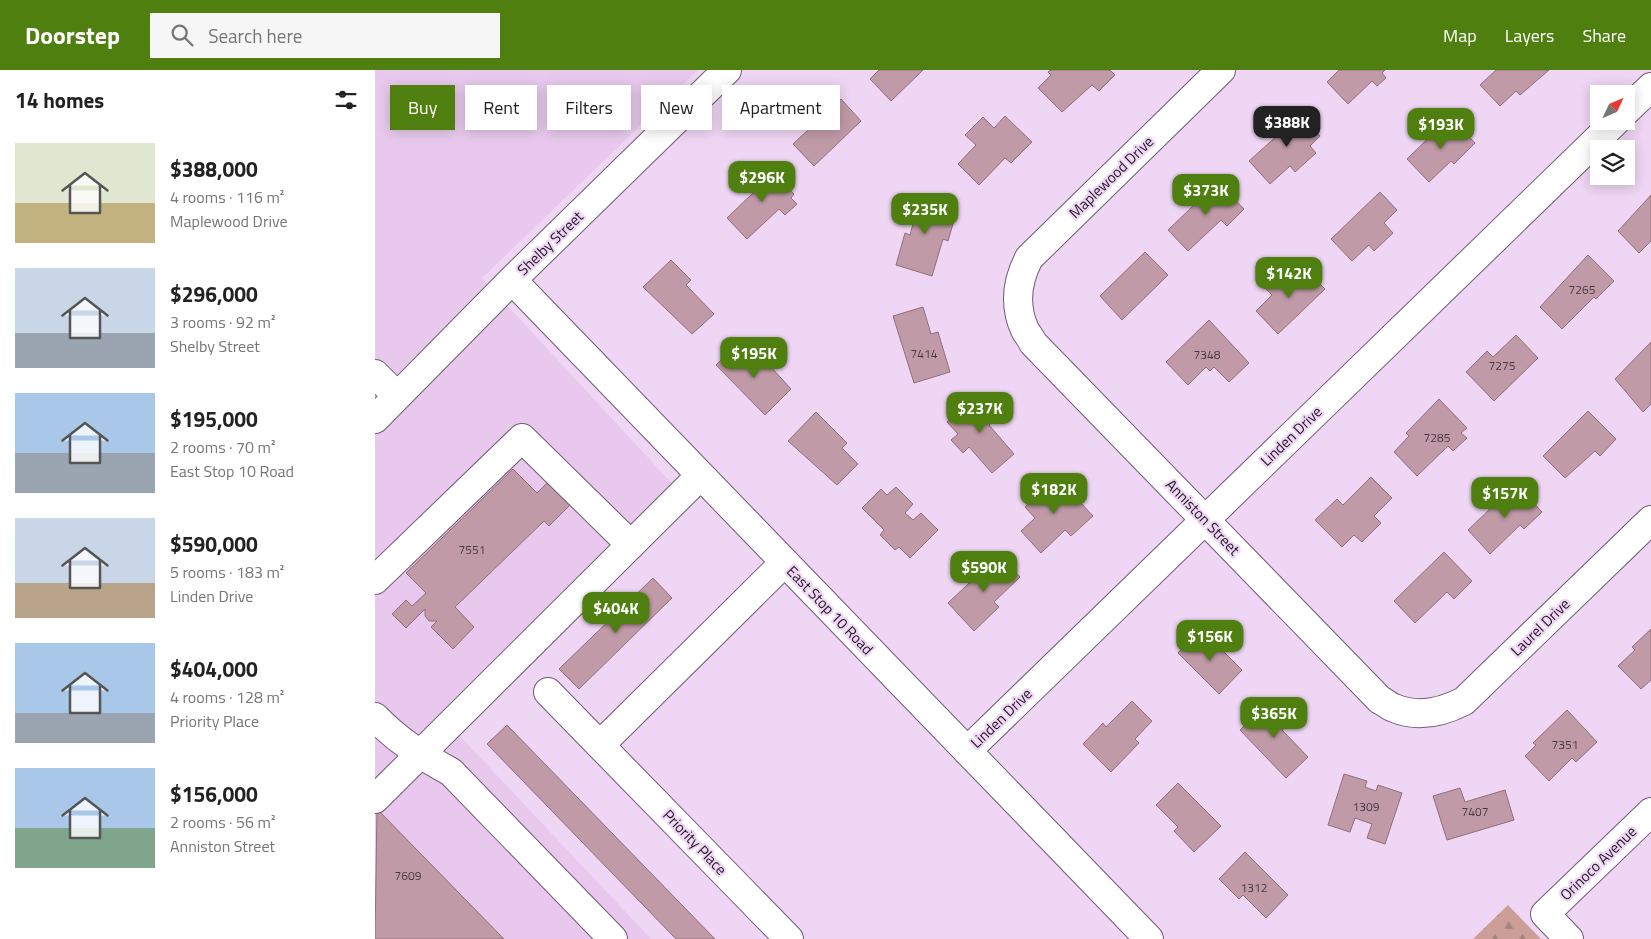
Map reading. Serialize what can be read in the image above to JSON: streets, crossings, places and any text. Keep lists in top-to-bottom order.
{
  "streets": {
    "street": [
      "Maplewood Drive",
      "Shelby Street",
      "Linden Drive",
      "Anniston Street",
      "East Stop 10 Road",
      "Laurel Drive",
      "Priority Place",
      "Orinoco Avenue"
    ]
  },
  "crossings": [
    ["Maplewood Drive", "Anniston Street"],
    ["Shelby Street", "East Stop 10 Road"],
    ["Linden Drive", "Anniston Street"],
    ["Linden Drive", "East Stop 10 Road"],
    ["Anniston Street", "Laurel Drive"]
  ],
  "house_numbers": [
    "7265",
    "7414",
    "7348",
    "7275",
    "7285",
    "7551",
    "7351",
    "1309",
    "7407",
    "7609",
    "1312"
  ],
  "north": "top right",
  "page": {
    "header": "Doorstep",
    "search": "Search here",
    "nav": ["Map", "Layers", "Share"],
    "heading": "14 homes",
    "chip": [
      "Buy",
      "Rent",
      "Filters",
      "New",
      "Apartment"
    ],
    "price": [
      "$388K",
      "$193K",
      "$296K",
      "$373K",
      "$235K",
      "$142K",
      "$195K",
      "$237K",
      "$182K",
      "$157K",
      "$590K",
      "$404K",
      "$156K",
      "$365K"
    ],
    "list": [
      {
        "name": "$388,000",
        "note": "4 rooms · 116 m² · Maplewood Drive"
      },
      {
        "name": "$296,000",
        "note": "3 rooms · 92 m² · Shelby Street"
      },
      {
        "name": "$195,000",
        "note": "2 rooms · 70 m² · East Stop 10 Road"
      },
      {
        "name": "$590,000",
        "note": "5 rooms · 183 m² · Linden Drive"
      },
      {
        "name": "$404,000",
        "note": "4 rooms · 128 m² · Priority Place"
      },
      {
        "name": "$156,000",
        "note": "2 rooms · 56 m² · Anniston Street"
      }
    ]
  }
}
